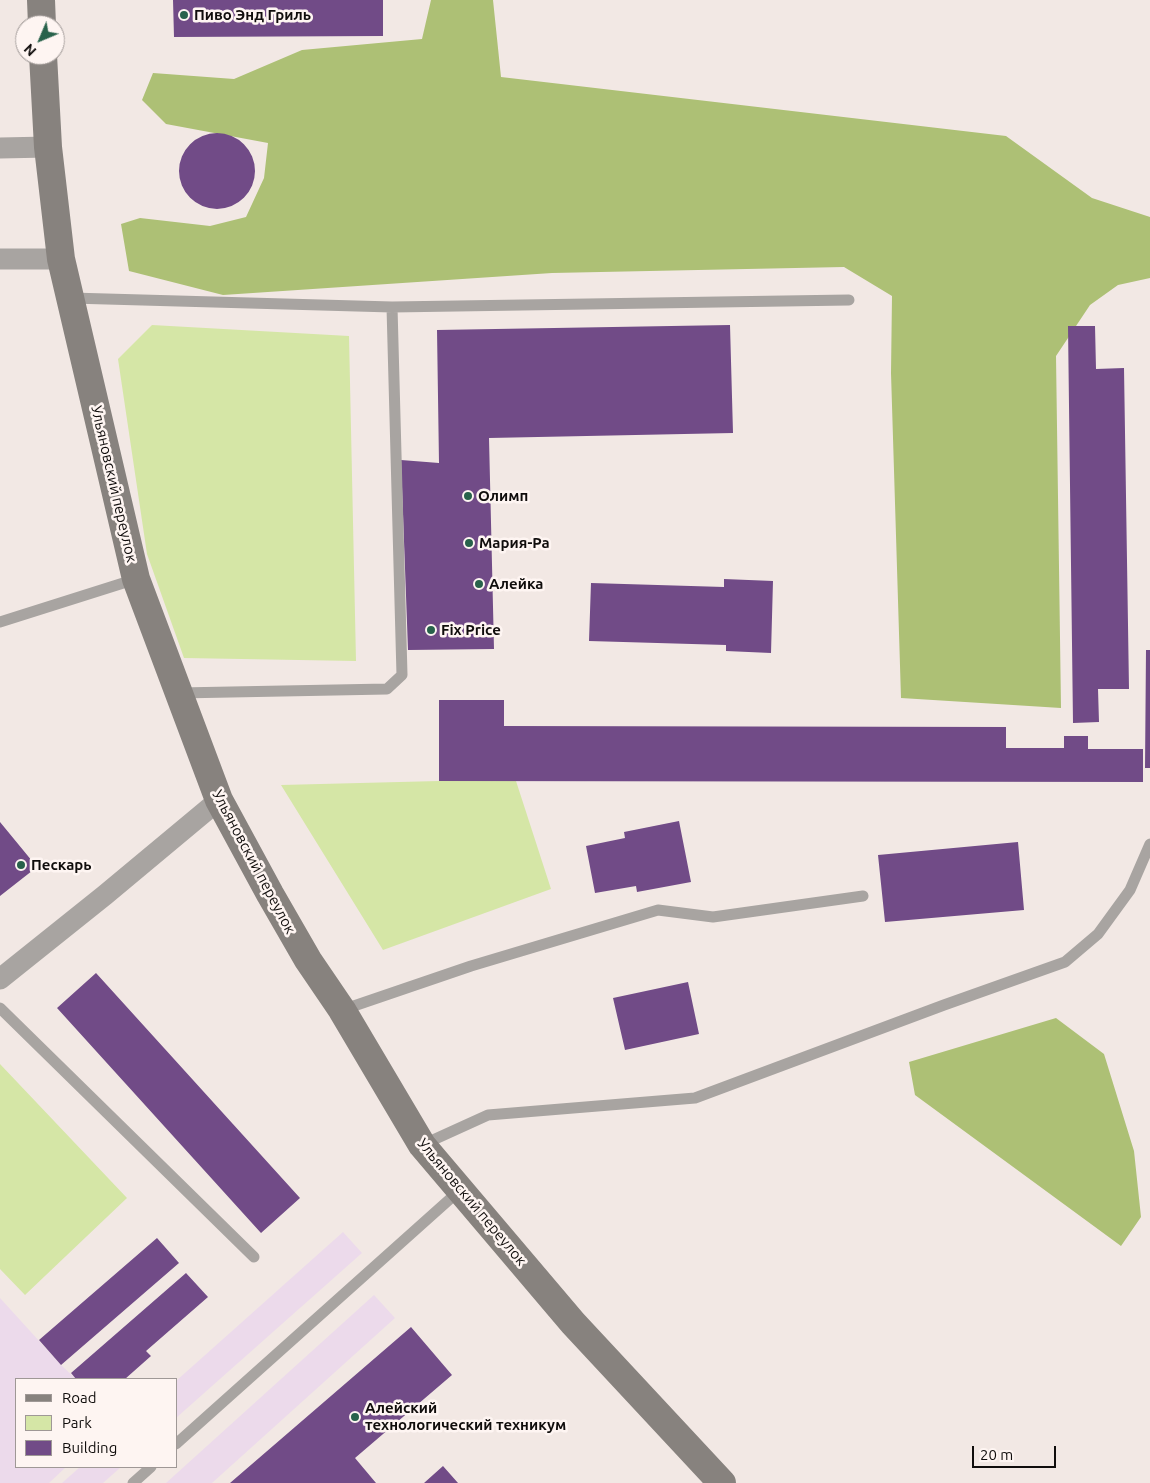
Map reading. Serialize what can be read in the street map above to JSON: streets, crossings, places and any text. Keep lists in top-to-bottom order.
{
  "streets": {
    "main road": ["Ульяновский переулок"]
  },
  "places": [
    "Пиво Энд Гриль",
    "Олимп",
    "Мария-Ра",
    "Алейка",
    "Fix Price",
    "Пескарь",
    "Алейский технологический техникум"
  ],
  "legend": ["Road", "Park", "Building"],
  "scale_bar": "20 m",
  "north": "bottom left"
}
